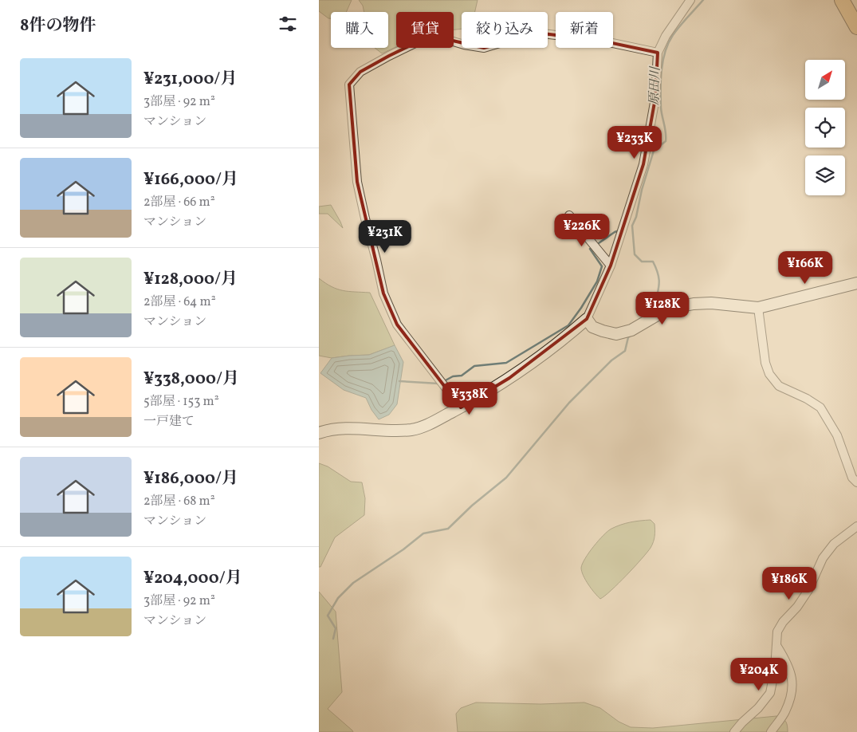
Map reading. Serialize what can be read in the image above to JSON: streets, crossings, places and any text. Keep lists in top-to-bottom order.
{
  "water": ["原田川"],
  "north": "top right",
  "page": {
    "heading": "8件の物件",
    "chip": [
      "購入",
      "賃貸",
      "絞り込み",
      "新着"
    ],
    "list": [
      {
        "name": "¥231,000/月",
        "note": "3部屋 · 92 m² · マンション"
      },
      {
        "name": "¥166,000/月",
        "note": "2部屋 · 66 m² · マンション"
      },
      {
        "name": "¥128,000/月",
        "note": "2部屋 · 64 m² · マンション"
      },
      {
        "name": "¥338,000/月",
        "note": "5部屋 · 153 m² · 一戸建て"
      },
      {
        "name": "¥186,000/月",
        "note": "2部屋 · 68 m² · マンション"
      },
      {
        "name": "¥204,000/月",
        "note": "3部屋 · 92 m² · マンション"
      }
    ],
    "price": [
      "¥233K",
      "¥226K",
      "¥231K",
      "¥166K",
      "¥128K",
      "¥338K",
      "¥186K",
      "¥204K"
    ]
  }
}
